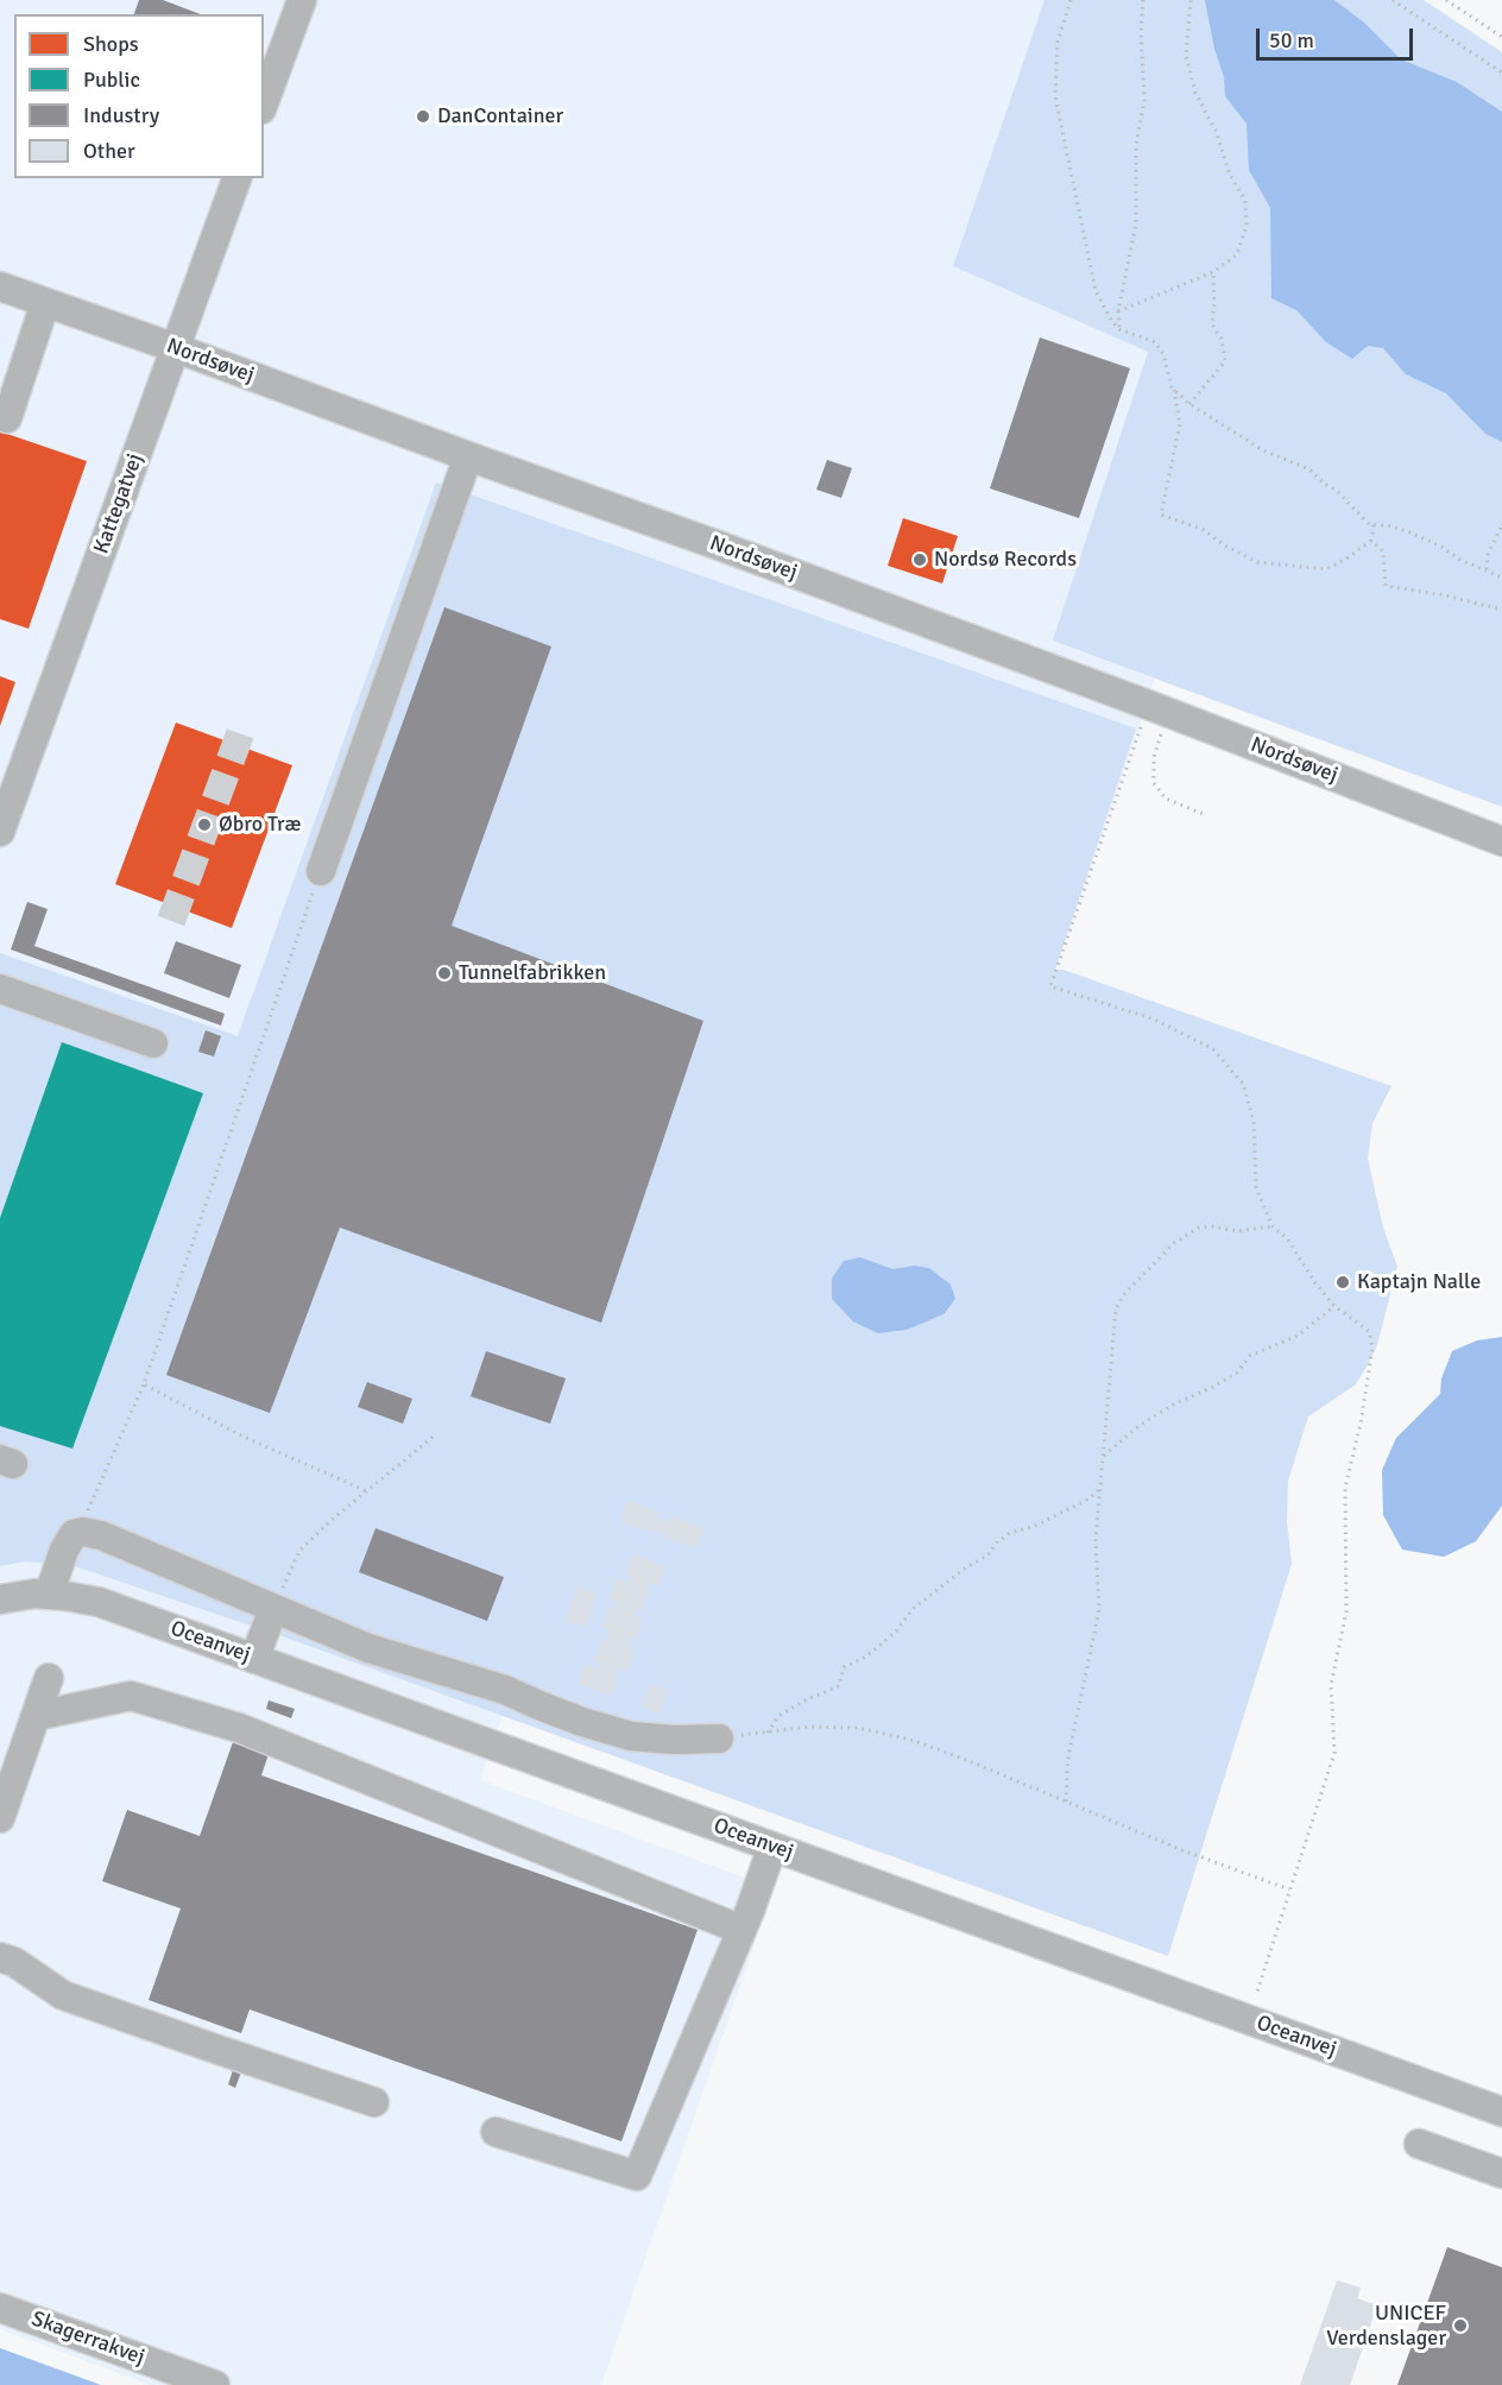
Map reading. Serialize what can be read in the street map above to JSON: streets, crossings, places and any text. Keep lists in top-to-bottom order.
{
  "streets": {
    "street": [
      "Nordsøvej",
      "Kattegatvej",
      "Oceanvej",
      "Skagerrakvej"
    ]
  },
  "crossings": [
    ["Nordsøvej", "Kattegatvej"]
  ],
  "places": [
    "DanContainer",
    "Nordsø Records",
    "Øbro Træ",
    "Tunnelfabrikken",
    "Kaptajn Nalle",
    "UNICEF Verdenslager"
  ],
  "legend": [
    "Shops",
    "Public",
    "Industry",
    "Other"
  ],
  "scale_bar": "50 m"
}
